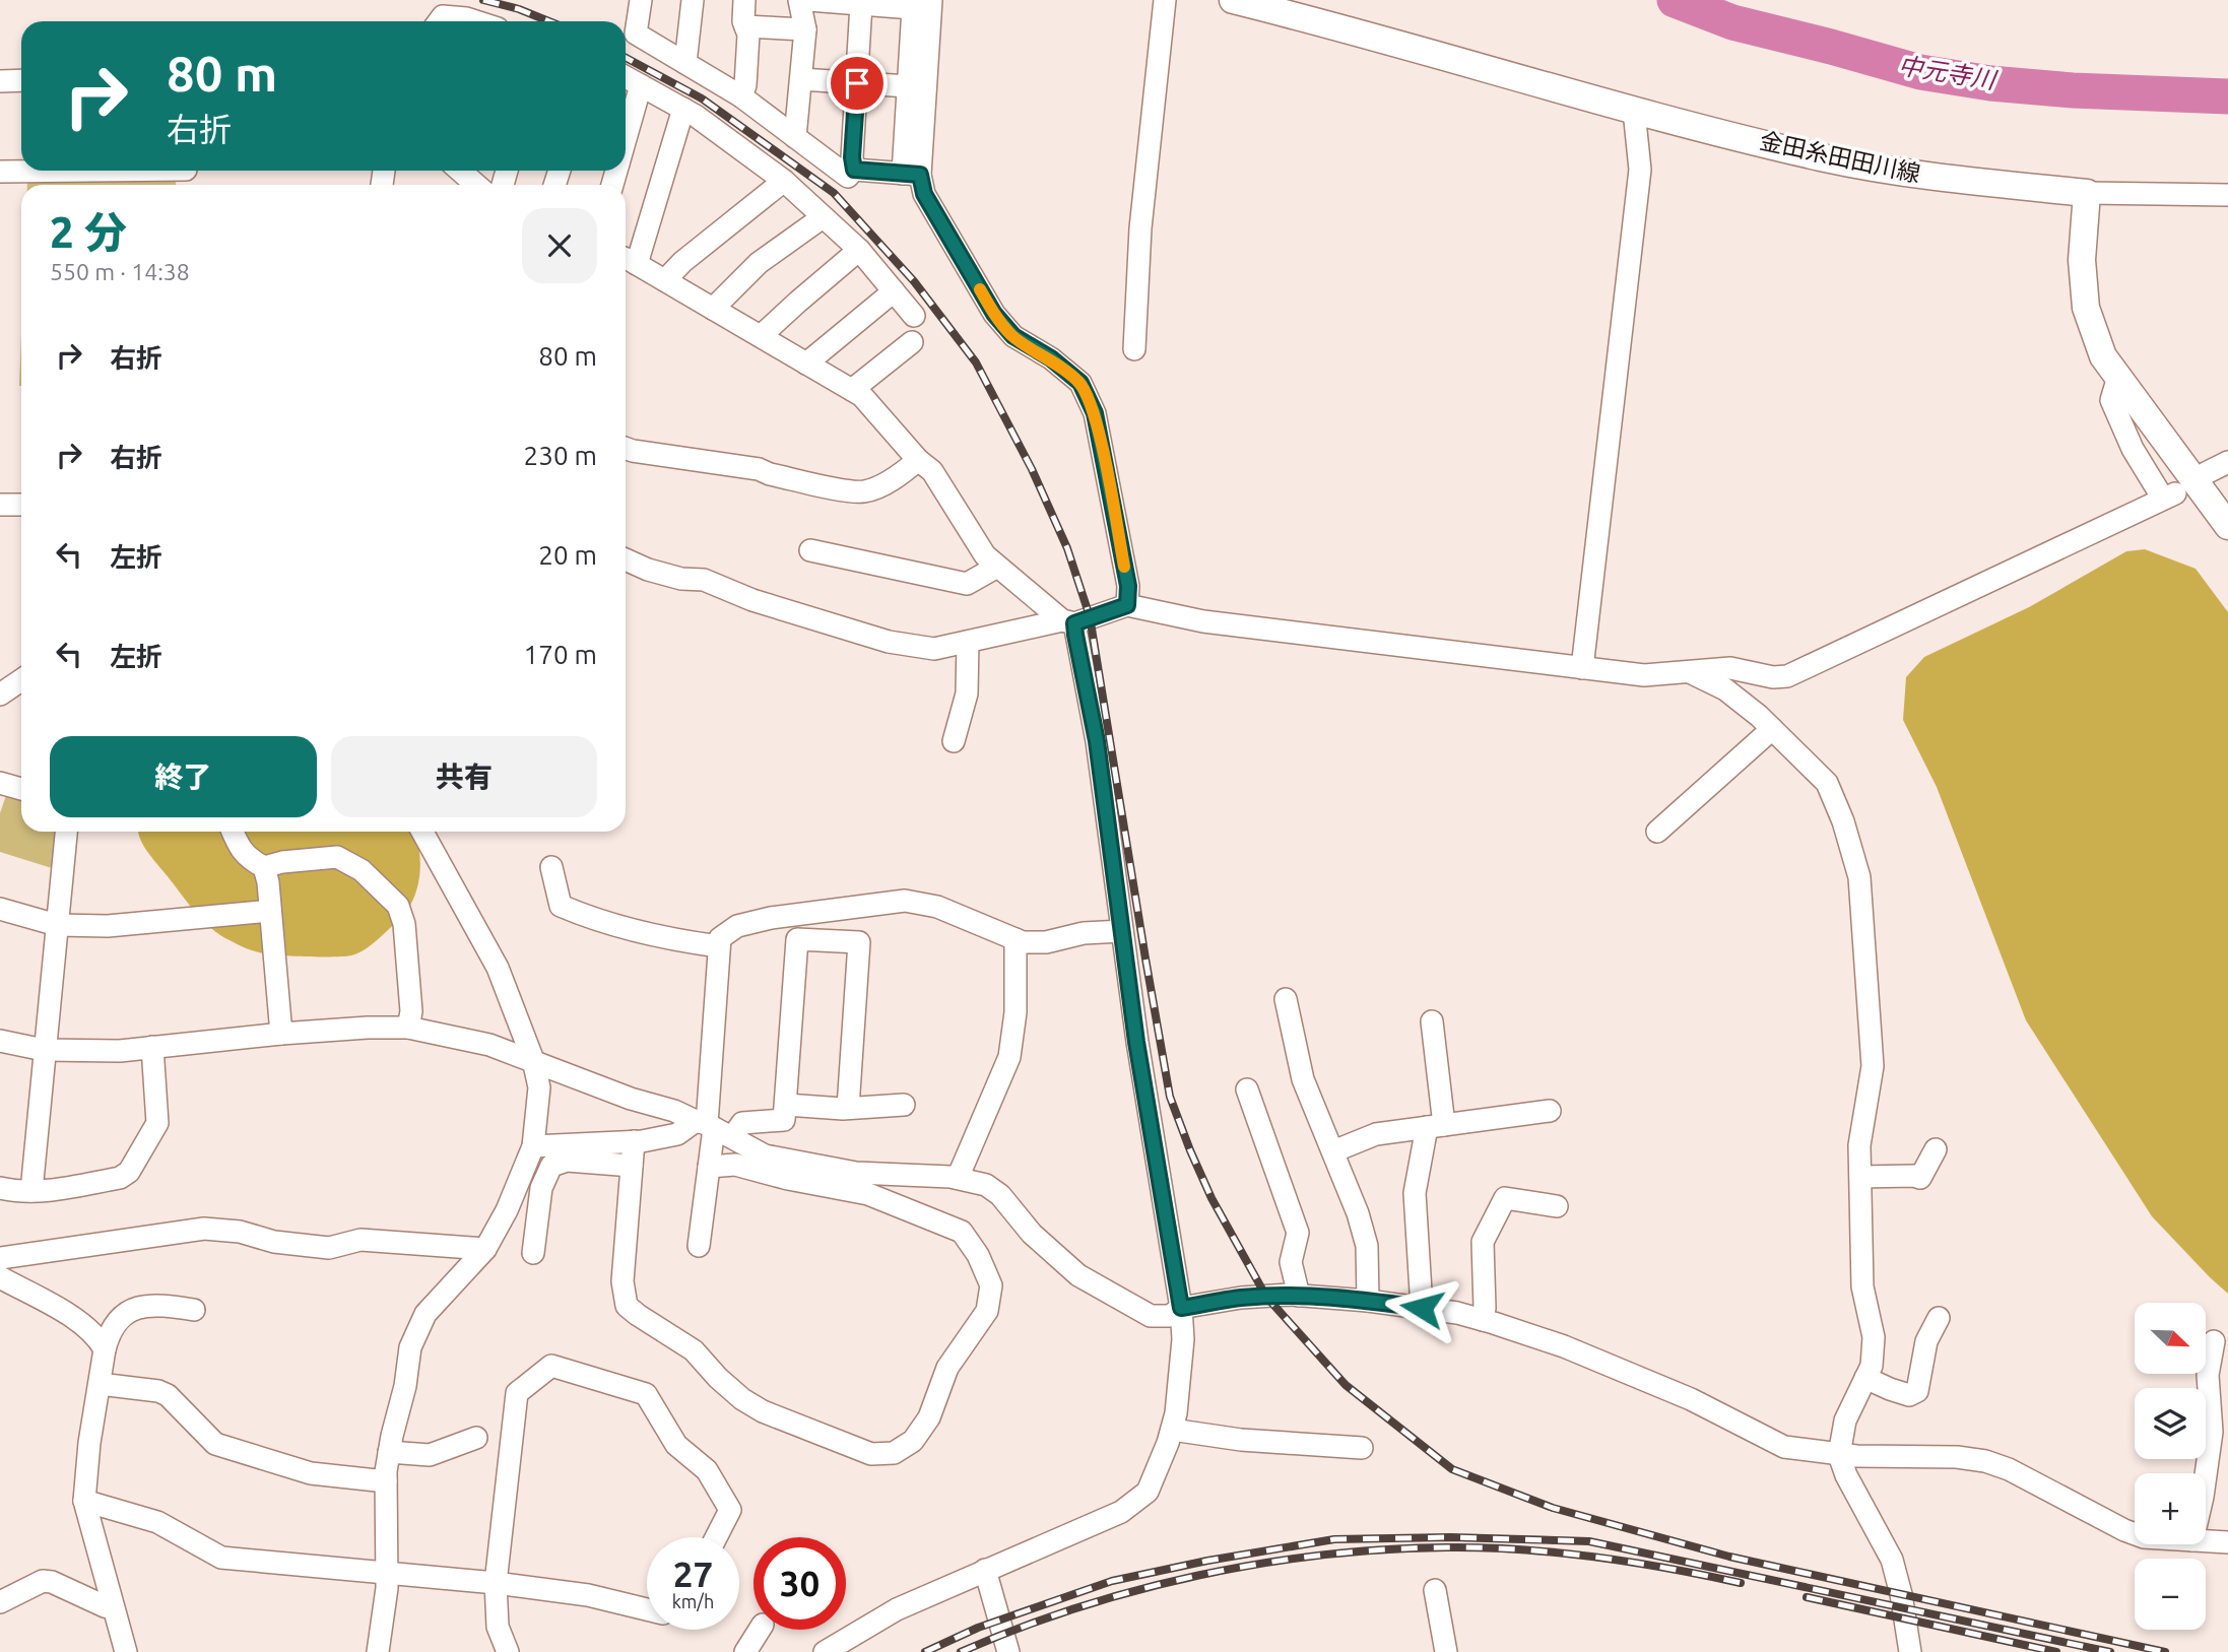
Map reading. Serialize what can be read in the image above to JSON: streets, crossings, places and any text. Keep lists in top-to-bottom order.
{
  "streets": {
    "main road": ["金田糸田田川線"]
  },
  "water": ["中元寺川"],
  "north": "bottom right",
  "page": {
    "turn": ["80 m", "右折"],
    "heading": ["2 分", "550 m · 14:38"],
    "list": [
      {
        "name": "右折",
        "value": "80 m"
      },
      {
        "name": "右折",
        "value": "230 m"
      },
      {
        "name": "左折",
        "value": "20 m"
      },
      {
        "name": "左折",
        "value": "170 m"
      }
    ],
    "buttons": ["終了", "共有"],
    "map_buttons": ["+", "−"],
    "speed": "27 km/h",
    "limit": "30"
  }
}
